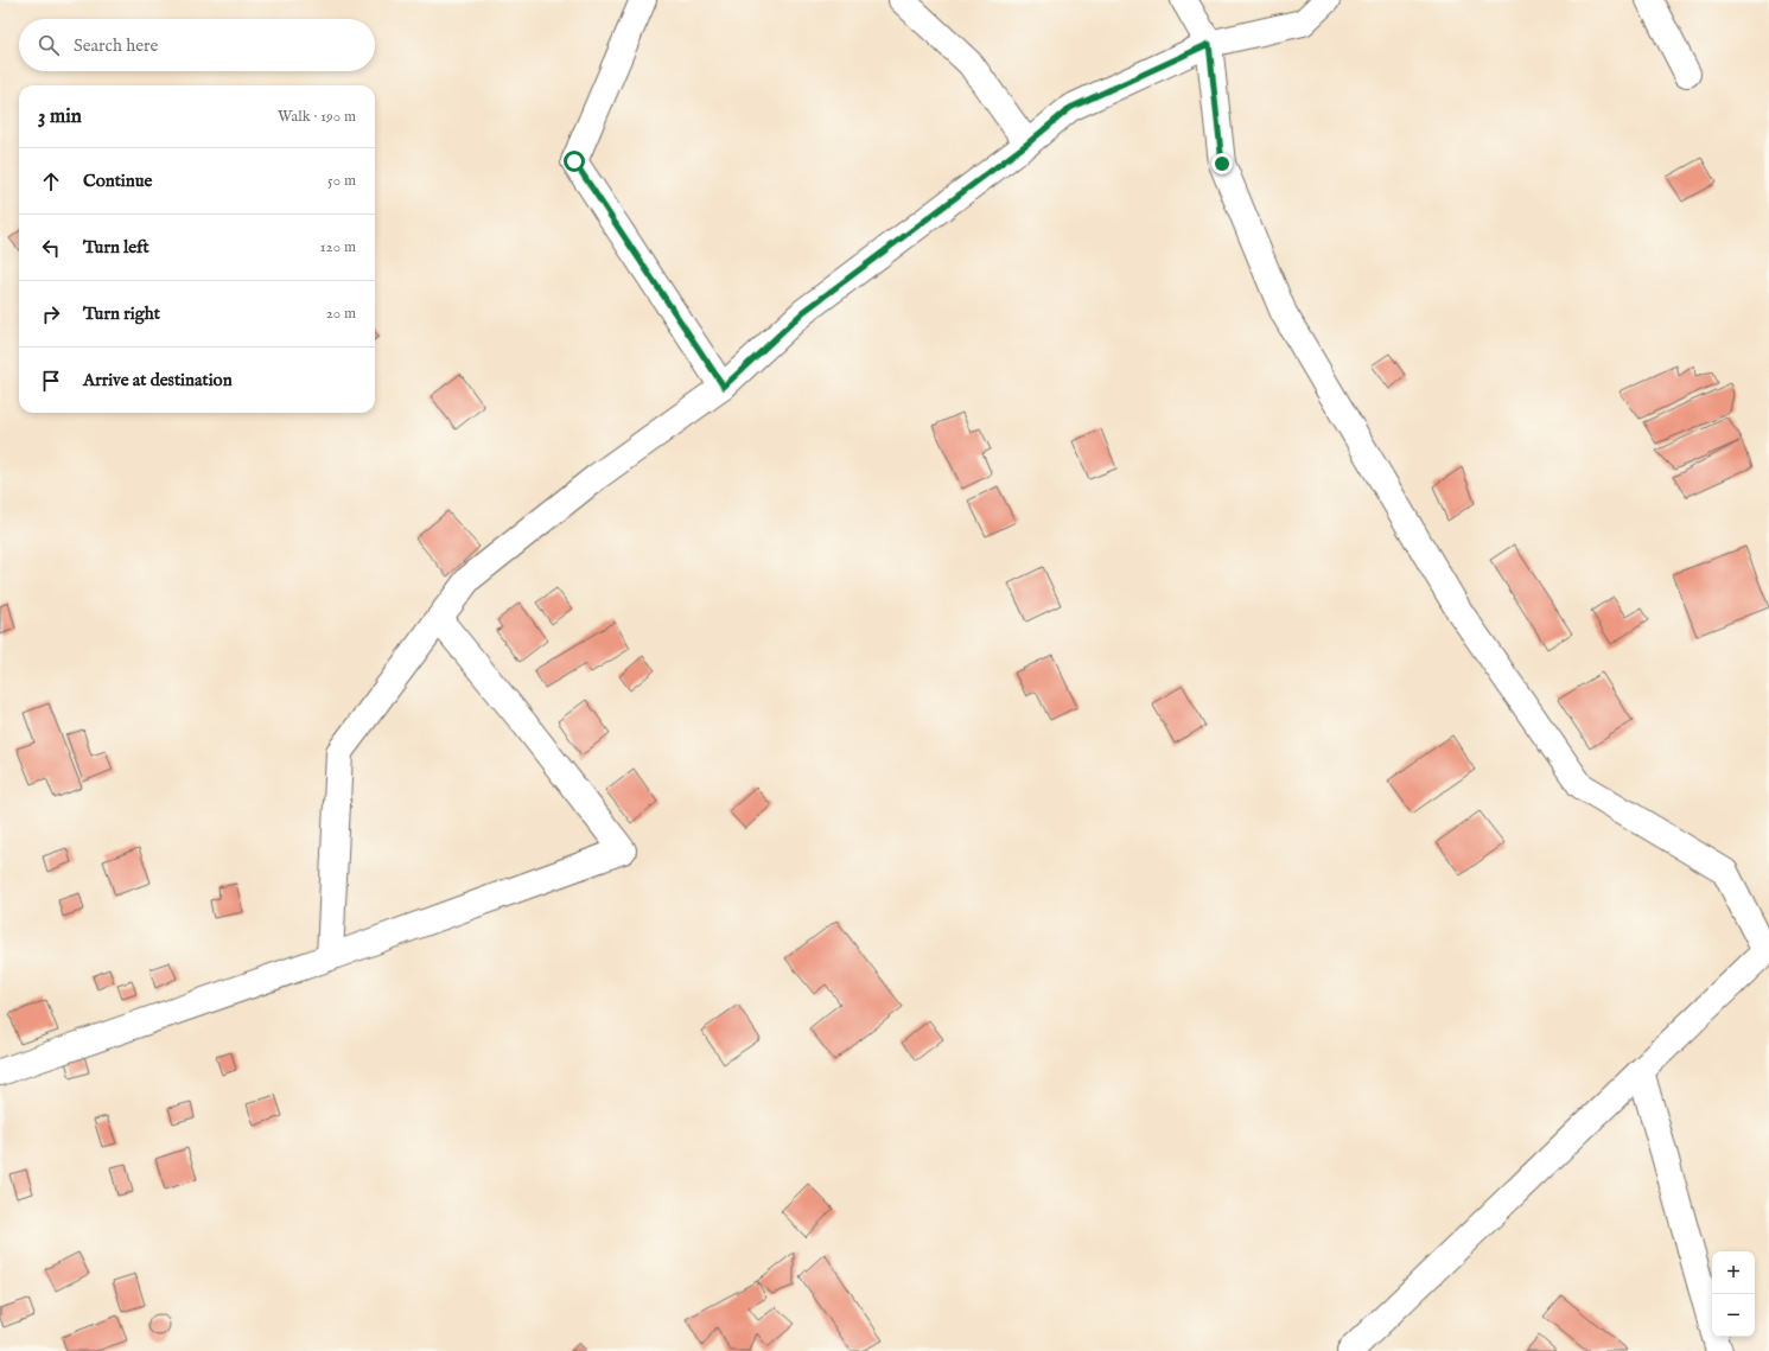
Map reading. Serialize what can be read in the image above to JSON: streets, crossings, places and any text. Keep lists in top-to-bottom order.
{
  "page": {
    "search": "Search here",
    "heading": ["3 min", "Walk · 190 m"],
    "list": [
      ["Continue", "50 m"],
      ["Turn left", "120 m"],
      ["Turn right", "20 m"],
      "Arrive at destination"
    ],
    "map_buttons": ["+", "−"]
  }
}
